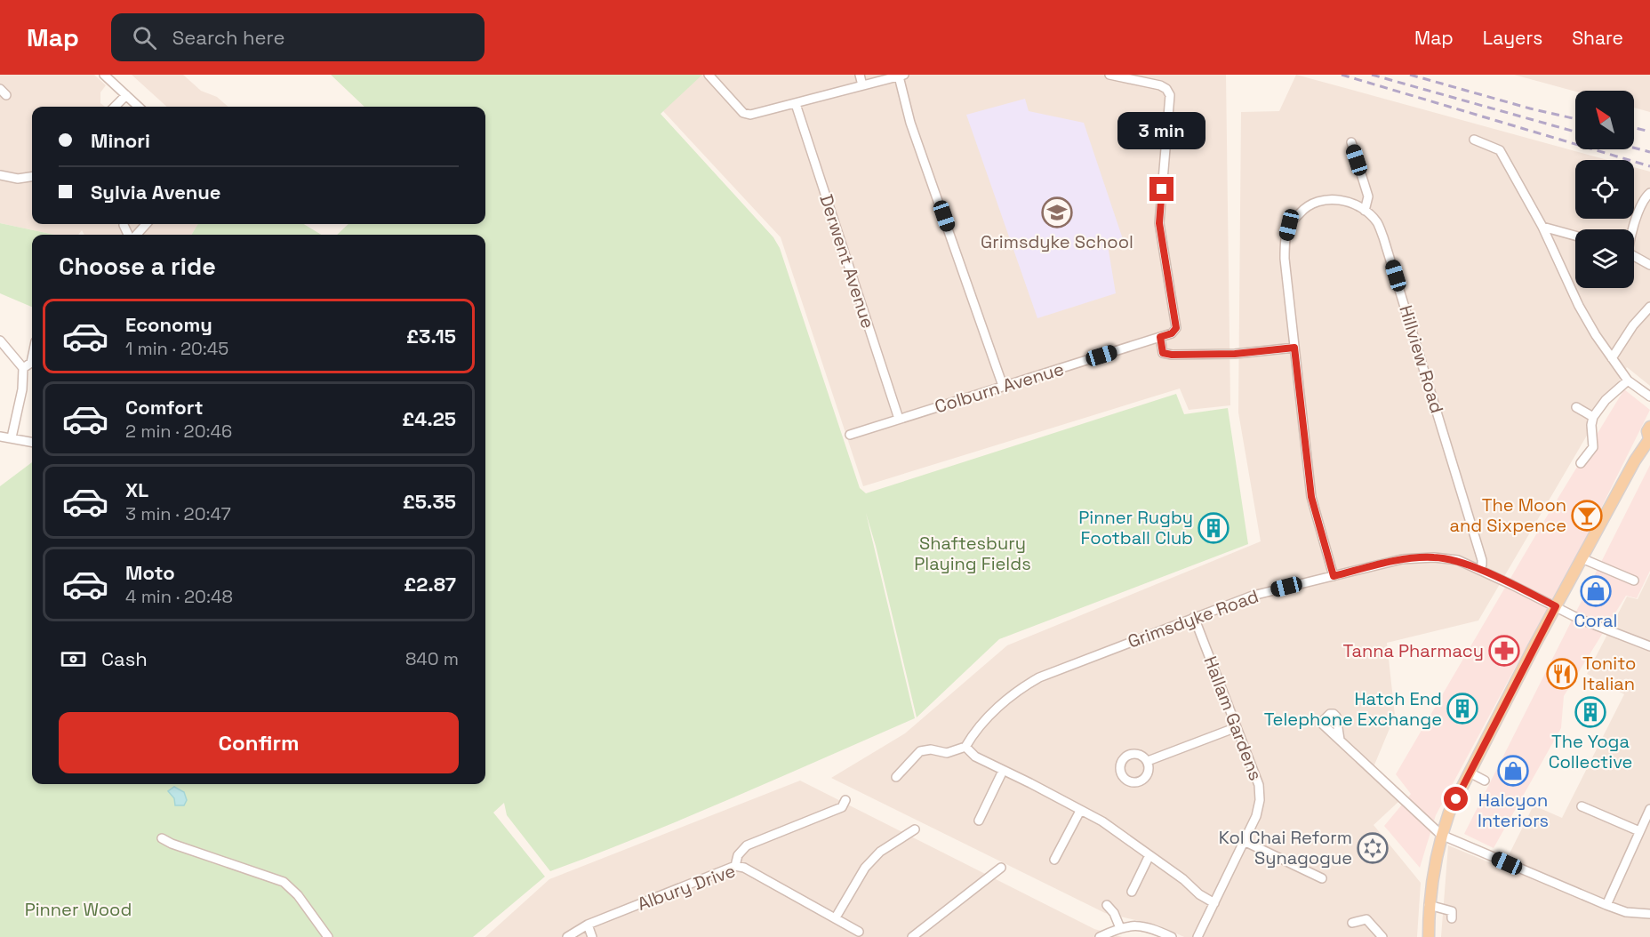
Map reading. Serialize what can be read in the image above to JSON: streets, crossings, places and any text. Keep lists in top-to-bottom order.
{
  "streets": {
    "street": [
      "Derwent Avenue",
      "Hillview Road",
      "Colburn Avenue",
      "Grimsdyke Road",
      "Hallam Gardens",
      "Albury Drive"
    ]
  },
  "crossings": [
    ["Derwent Avenue", "Colburn Avenue"],
    ["Hillview Road", "Grimsdyke Road"],
    ["Grimsdyke Road", "Hallam Gardens"]
  ],
  "parks": ["Shaftesbury Playing Fields", "Pinner Wood"],
  "places": {
    "school or university": ["Grimsdyke School"],
    "bar": ["The Moon and Sixpence"],
    "building": ["Pinner Rugby Football Club", "Hatch End Telephone Exchange", "The Yoga Collective"],
    "shop": ["Coral", "Halcyon Interiors"],
    "pharmacy": ["Tanna Pharmacy"],
    "restaurant": ["Tonito Italian"],
    "synagogue": ["Kol Chai Reform Synagogue"]
  },
  "north": "top left",
  "page": {
    "header": "Map",
    "search": "Search here",
    "nav": ["Map", "Layers", "Share"],
    "banner": ["Minori", "Sylvia Avenue"],
    "bubble": "3 min",
    "heading": "Choose a ride",
    "list": [
      {
        "name": "Economy",
        "note": "1 min · 20:45",
        "value": "£3.15"
      },
      {
        "name": "Comfort",
        "note": "2 min · 20:46",
        "value": "£4.25"
      },
      {
        "name": "XL",
        "note": "3 min · 20:47",
        "value": "£5.35"
      },
      {
        "name": "Moto",
        "note": "4 min · 20:48",
        "value": "£2.87"
      }
    ],
    "pay": ["Cash", "840 m"],
    "buttons": "Confirm"
  }
}
